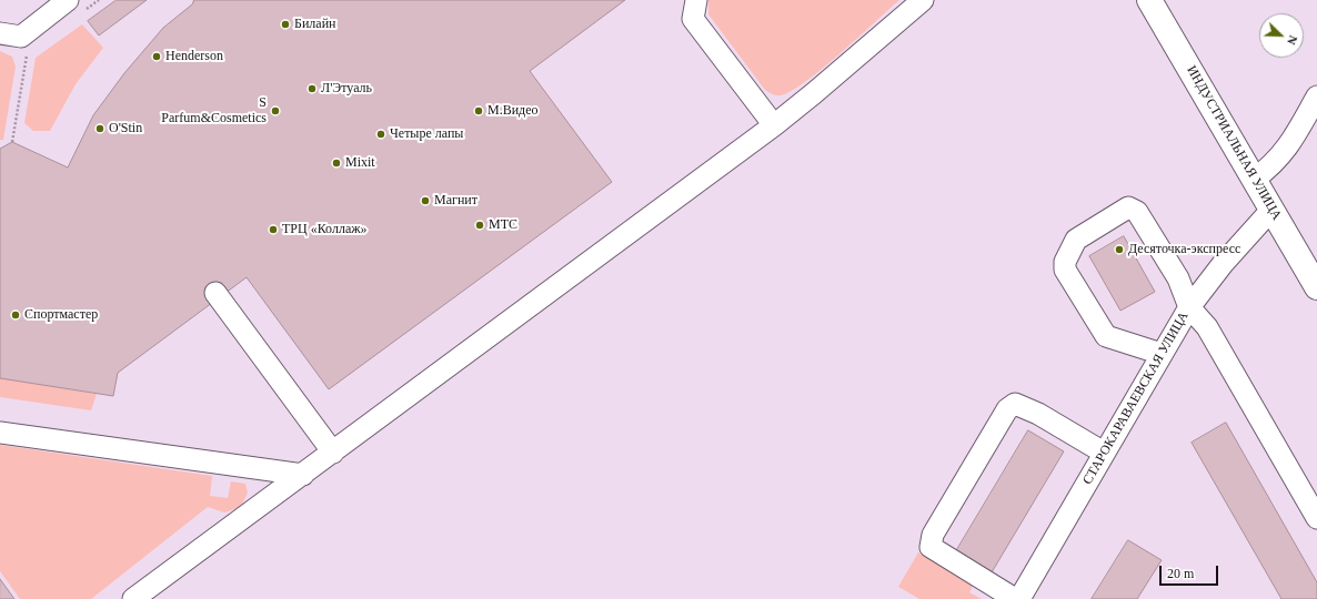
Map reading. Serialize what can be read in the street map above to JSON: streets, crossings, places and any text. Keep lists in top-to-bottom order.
{
  "streets": {
    "highway": ["ИНДУСТРИАЛЬНАЯ УЛИЦА"],
    "street": ["СТАРОКАРАВАЕВСКАЯ УЛИЦА"]
  },
  "crossings": [
    ["ИНДУСТРИАЛЬНАЯ УЛИЦА", "СТАРОКАРАВАЕВСКАЯ УЛИЦА"]
  ],
  "places": [
    "Билайн",
    "Henderson",
    "Л'Этуаль",
    "S Parfum&Cosmetics",
    "М.Видео",
    "O'Stin",
    "Четыре лапы",
    "Mixit",
    "Магнит",
    "МТС",
    "ТРЦ «Коллаж»",
    "Десяточка-экспресс",
    "Спортмастер"
  ],
  "scale_bar": "20 m",
  "north": "bottom right"
}
